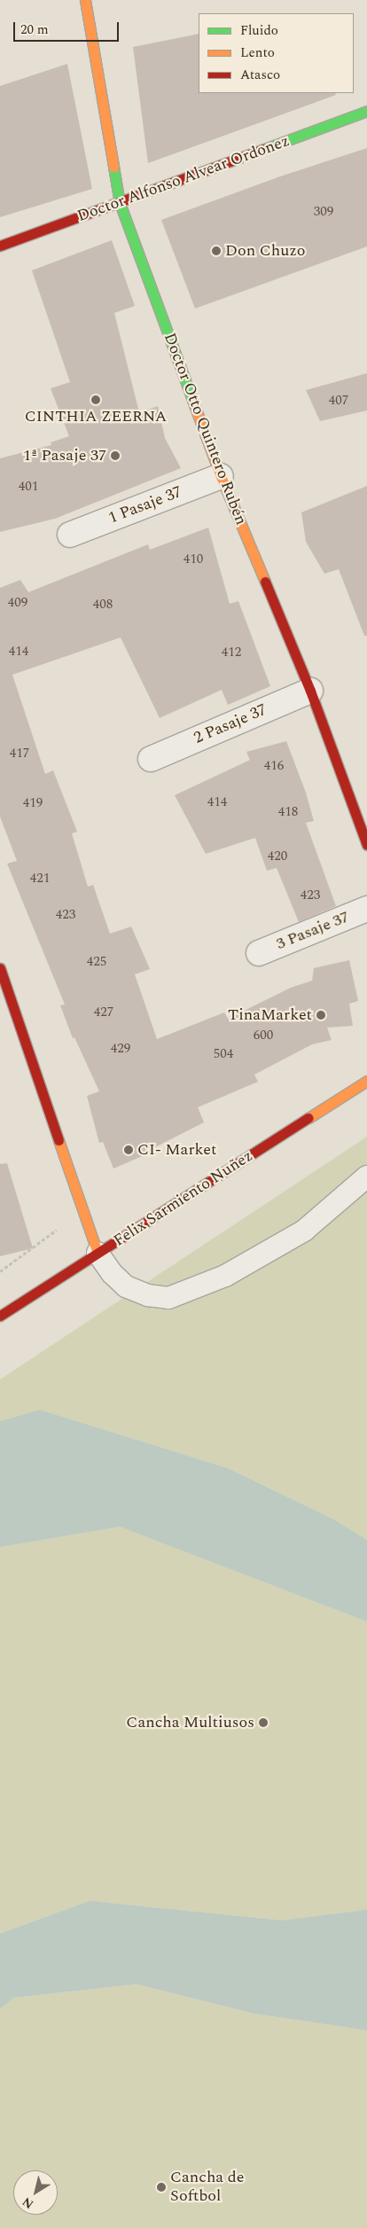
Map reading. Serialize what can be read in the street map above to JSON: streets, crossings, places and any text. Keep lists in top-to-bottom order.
{
  "streets": {
    "street": [
      "Doctor Alfonso Alvear Ordonez",
      "Doctor Otto Quintero Rubén",
      "1 Pasaje 37",
      "2 Pasaje 37",
      "3 Pasaje 37",
      "Felix Sarmiento Nuñez"
    ]
  },
  "crossings": [
    ["Doctor Alfonso Alvear Ordonez", "Doctor Otto Quintero Rubén"],
    ["Doctor Otto Quintero Rubén", "1 Pasaje 37"],
    ["Doctor Otto Quintero Rubén", "2 Pasaje 37"]
  ],
  "places": [
    "Don Chuzo",
    "CINTHIA ZEERNA",
    "1ª Pasaje 37",
    "TinaMarket",
    "CI- Market",
    "Cancha Multiusos",
    "Cancha de Softbol"
  ],
  "house_numbers": [
    "309",
    "407",
    "401",
    "410",
    "409",
    "408",
    "414",
    "412",
    "417",
    "416",
    "414",
    "419",
    "418",
    "420",
    "421",
    "423",
    "423",
    "425",
    "427",
    "600",
    "429",
    "504"
  ],
  "legend": ["Fluido", "Lento", "Atasco"],
  "scale_bar": "20 m",
  "north": "bottom left"
}
